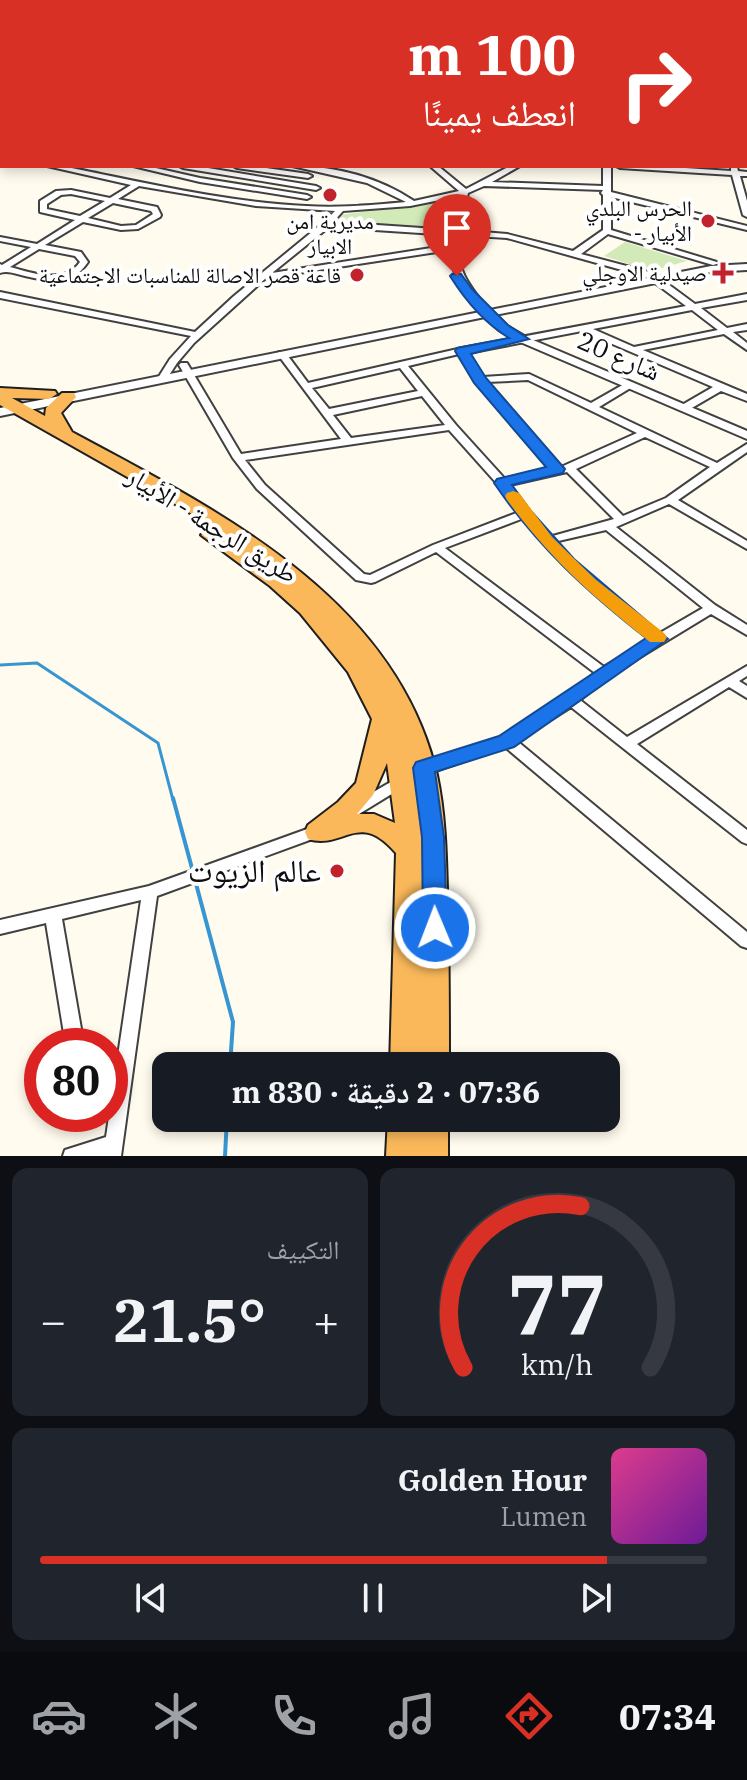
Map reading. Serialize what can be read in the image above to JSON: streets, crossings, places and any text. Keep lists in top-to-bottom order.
{
  "streets": {
    "highway": ["طريق الرجمة - الأبيار"],
    "street": ["شارع 20"]
  },
  "places": {
    "other": [
      "مديرية امن الابيار",
      "الحرس البلدي - الأبيار",
      "قاعة قصر الاصالة للمناسبات الاجتماعية",
      "عالم الزيوت"
    ],
    "health": ["صيدلية الاوجلي"]
  },
  "page": {
    "turn": ["100 m", "انعطف يمينًا"],
    "limit": "80",
    "trip": "07:36 · 2 دقيقة · 830 m",
    "tile": "التكييف",
    "heat": ["−", "21.5°", "+"],
    "song": ["Golden Hour", "Lumen"],
    "tabs": "07:34",
    "gauge": ["77", "km/h"]
  }
}
